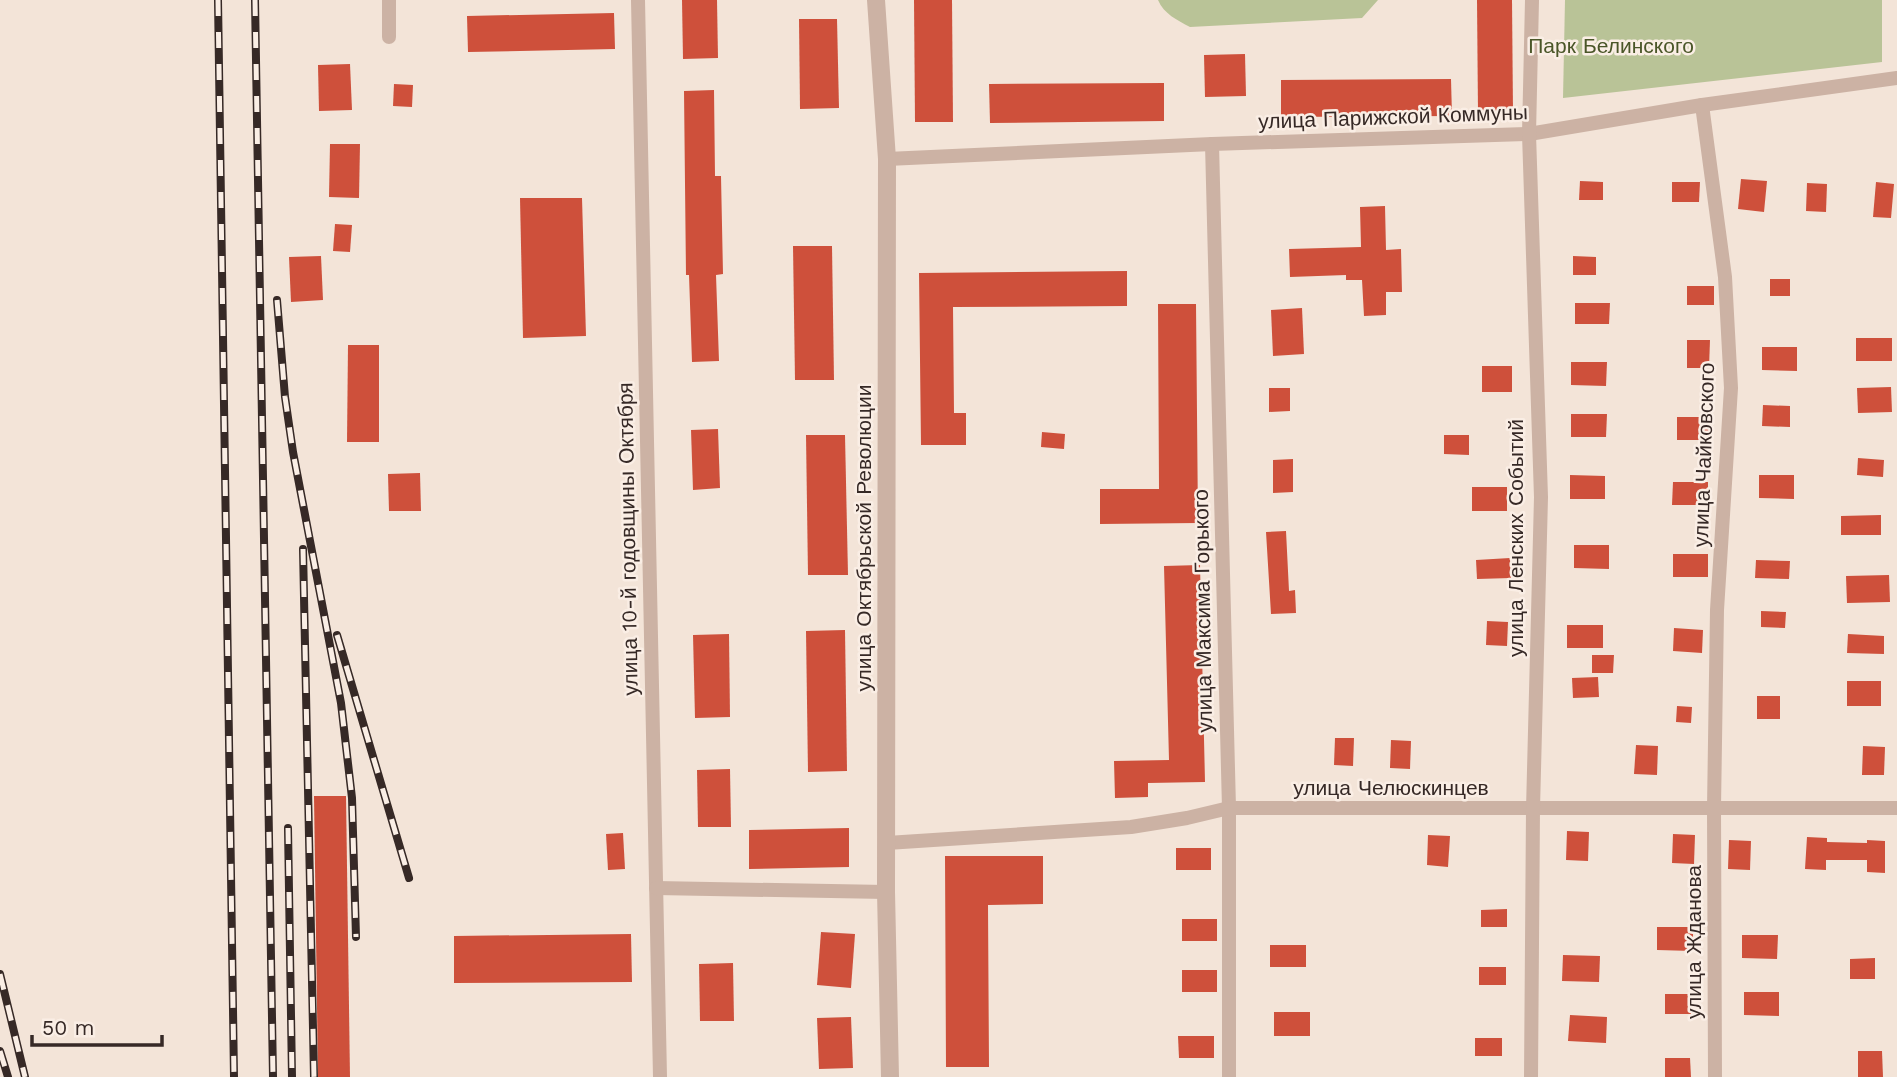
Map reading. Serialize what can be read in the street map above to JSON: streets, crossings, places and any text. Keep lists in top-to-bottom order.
{
  "streets": {
    "street": [
      "улица Парижской Коммуны",
      "улица Чайковского",
      "улица Октябрьской Революции",
      "улица Ленских Событий",
      "улица 10-й годовщины Октября",
      "улица Максима Горького",
      "улица Челюскинцев",
      "улица Жданова"
    ]
  },
  "crossings": [
    ["улица Парижской Коммуны", "улица Чайковского"],
    ["улица Парижской Коммуны", "улица Октябрьской Революции"],
    ["улица Парижской Коммуны", "улица Ленских Событий"],
    ["улица Парижской Коммуны", "улица Максима Горького"],
    ["улица Чайковского", "улица Челюскинцев"],
    ["улица Чайковского", "улица Жданова"],
    ["улица Октябрьской Революции", "улица Челюскинцев"],
    ["улица Ленских Событий", "улица Челюскинцев"],
    ["улица Максима Горького", "улица Челюскинцев"],
    ["улица Челюскинцев", "улица Жданова"]
  ],
  "parks": ["Парк Белинского"],
  "scale_bar": "50 m"
}
